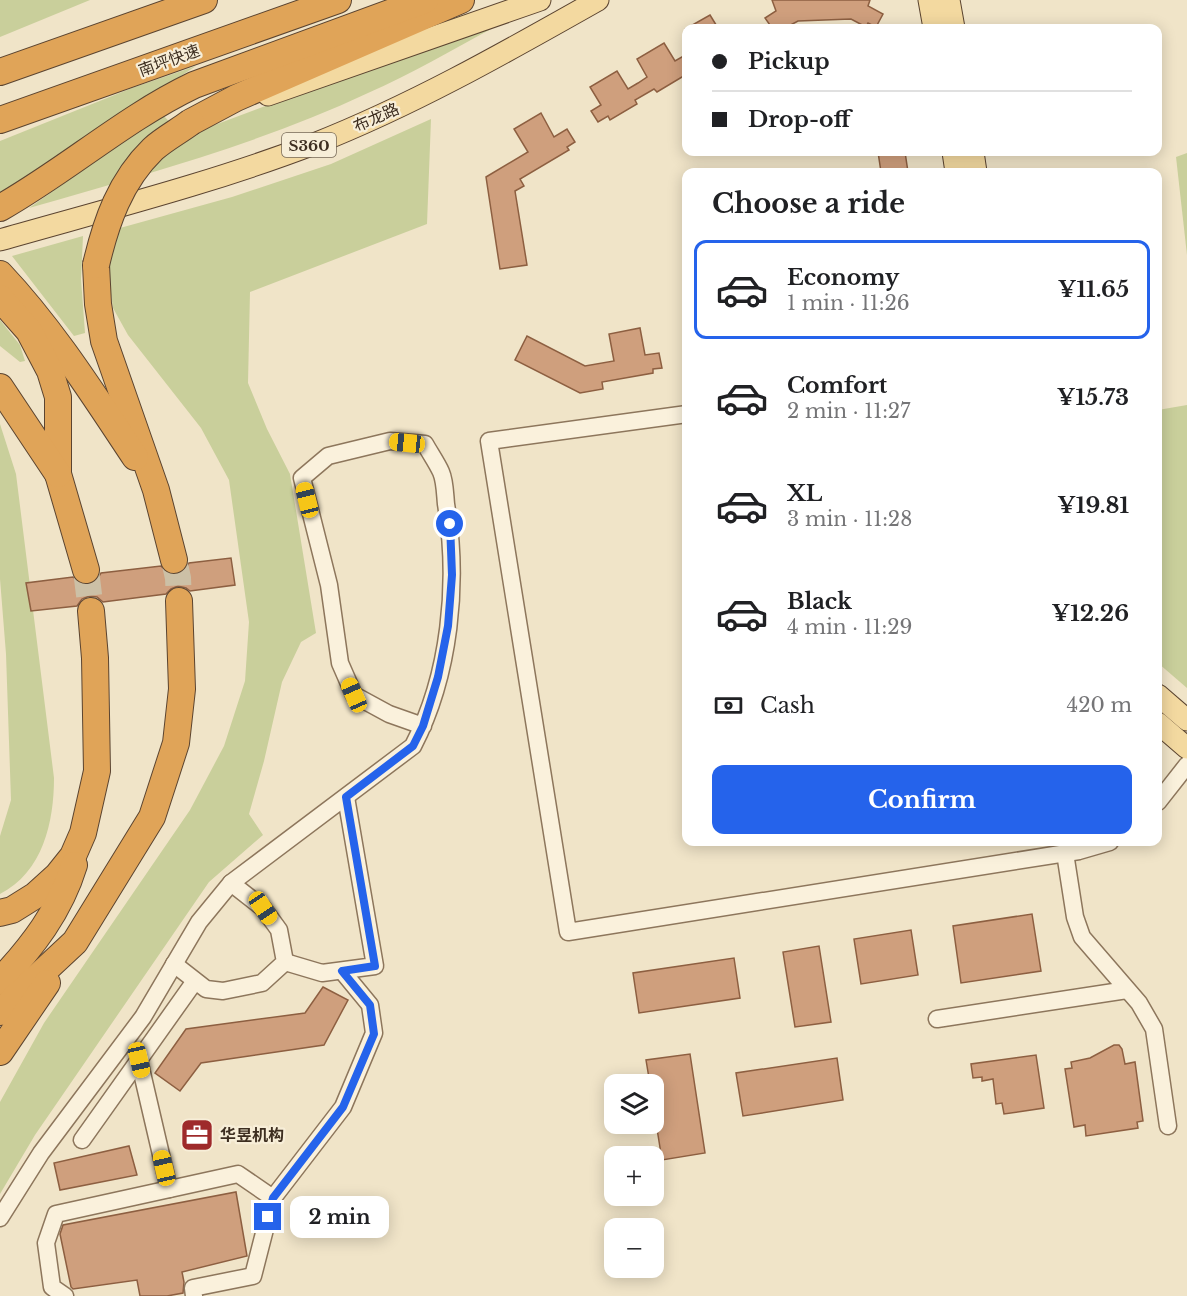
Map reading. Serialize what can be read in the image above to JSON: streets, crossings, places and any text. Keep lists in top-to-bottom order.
{
  "streets": {
    "highway": ["南坪快速"],
    "main road": ["布龙路", "S360"]
  },
  "places": {
    "office": ["华昱机构"]
  },
  "page": {
    "banner": ["Pickup", "Drop-off"],
    "heading": "Choose a ride",
    "list": [
      {
        "name": "Economy",
        "note": "1 min · 11:26",
        "value": "¥11.65"
      },
      {
        "name": "Comfort",
        "note": "2 min · 11:27",
        "value": "¥15.73"
      },
      {
        "name": "XL",
        "note": "3 min · 11:28",
        "value": "¥19.81"
      },
      {
        "name": "Black",
        "note": "4 min · 11:29",
        "value": "¥12.26"
      }
    ],
    "pay": ["Cash", "420 m"],
    "buttons": "Confirm",
    "map_buttons": ["+", "−"],
    "bubble": "2 min"
  }
}
